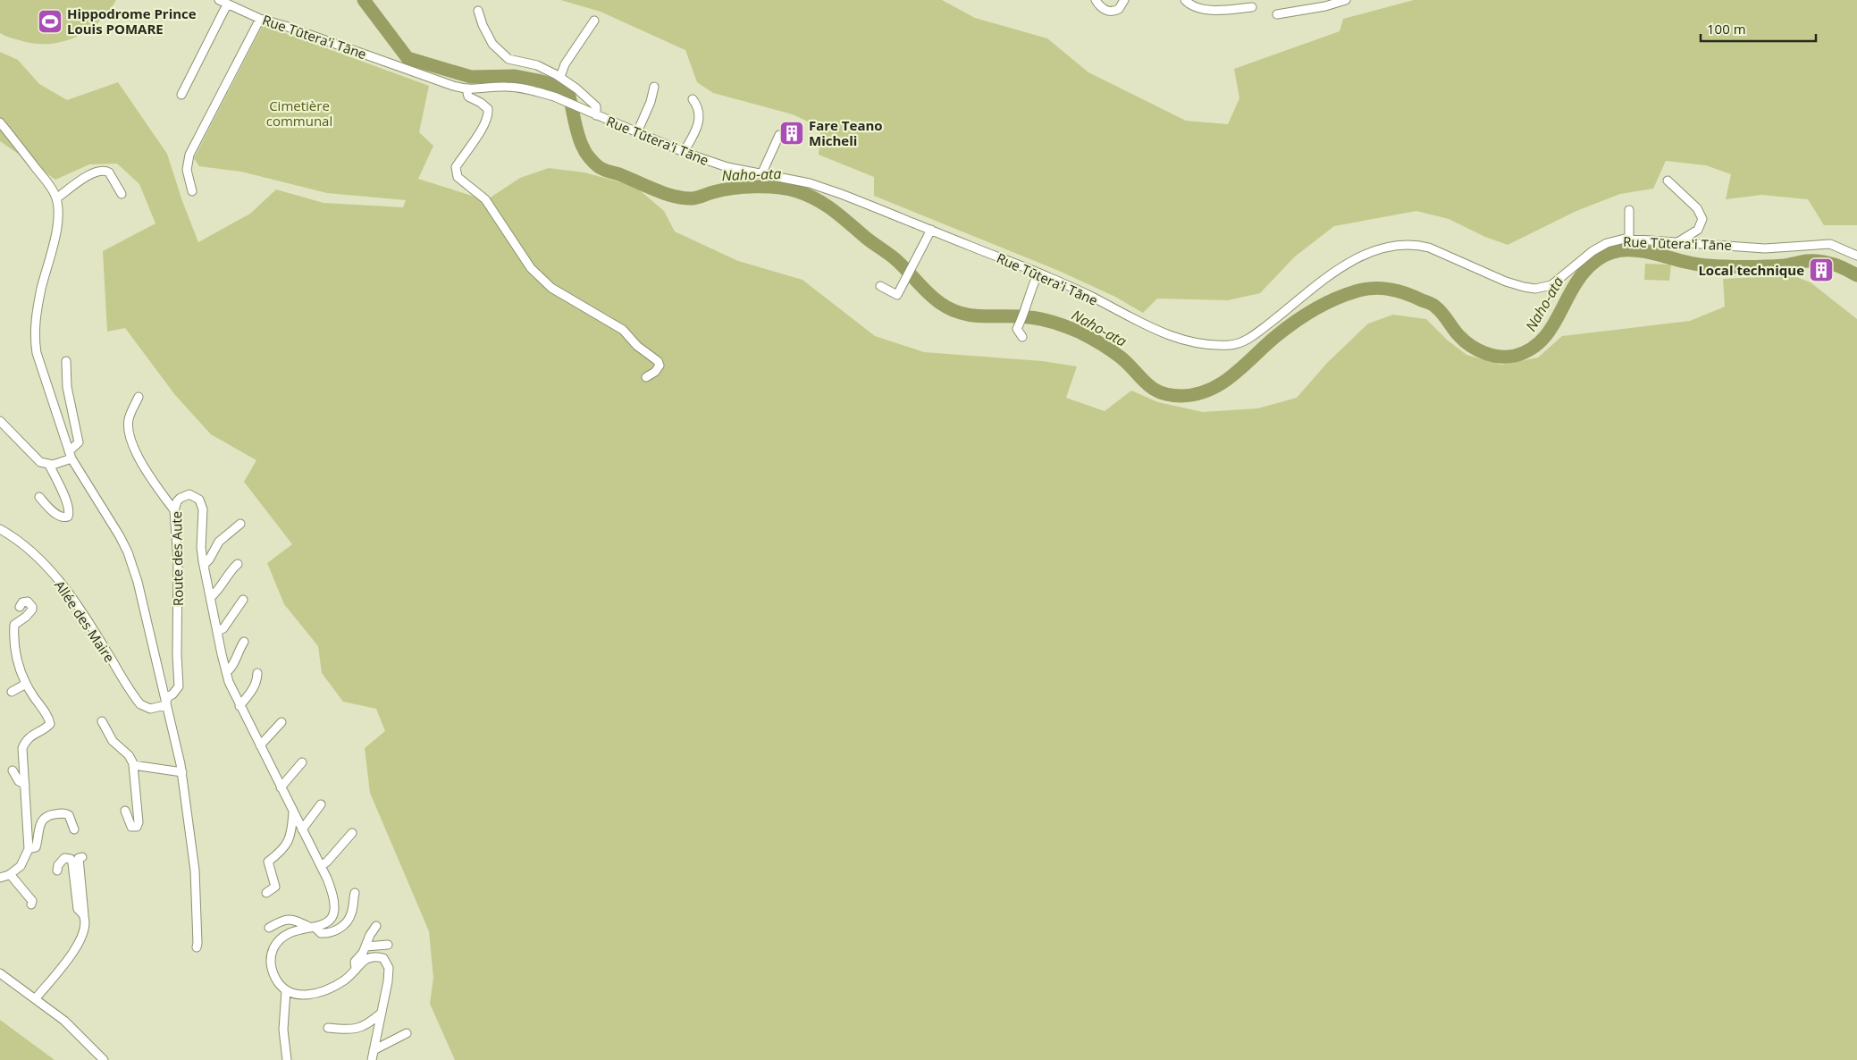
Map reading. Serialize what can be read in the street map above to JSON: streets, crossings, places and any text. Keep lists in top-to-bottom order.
{
  "streets": {
    "street": ["Rue Tūtera'i Tāne", "Route des Aute", "Allée des Maire"]
  },
  "crossings": [
    ["Route des Aute", "Allée des Maire"]
  ],
  "water": ["Naho-ata"],
  "parks": ["Cimetière communal"],
  "places": {
    "sports": ["Hippodrome Prince Louis POMARE"],
    "building": ["Fare Teano Micheli", "Local technique"]
  },
  "scale_bar": "100 m"
}
